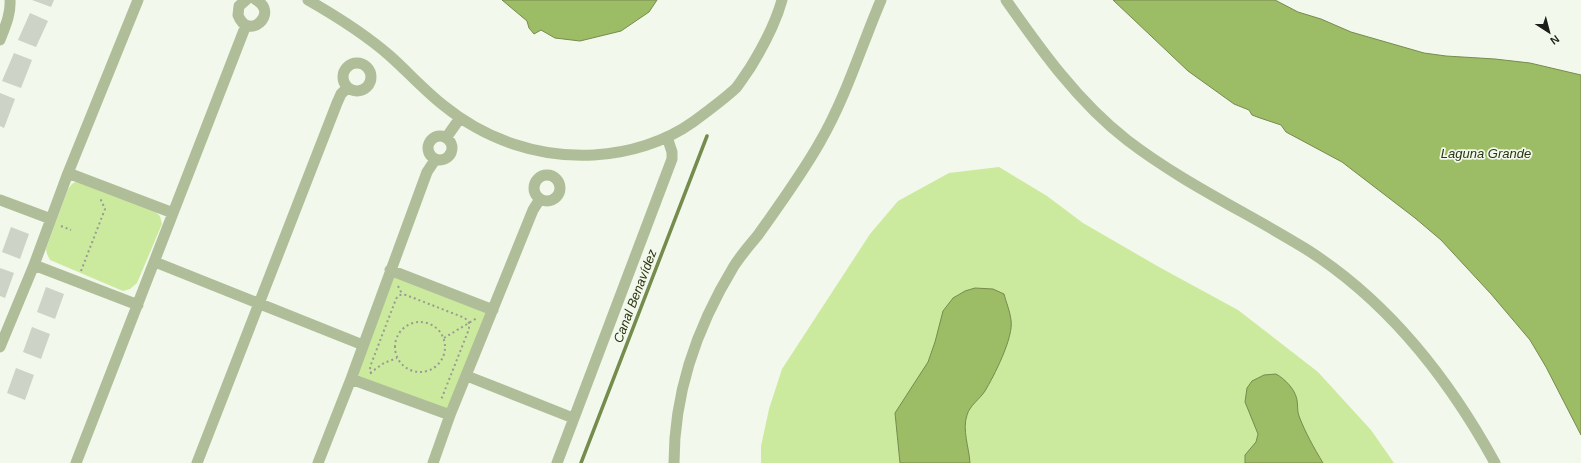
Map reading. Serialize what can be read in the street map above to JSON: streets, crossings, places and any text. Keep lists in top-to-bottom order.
{
  "water": ["Laguna Grande", "Canal Benavídez"],
  "north": "bottom right"
}
